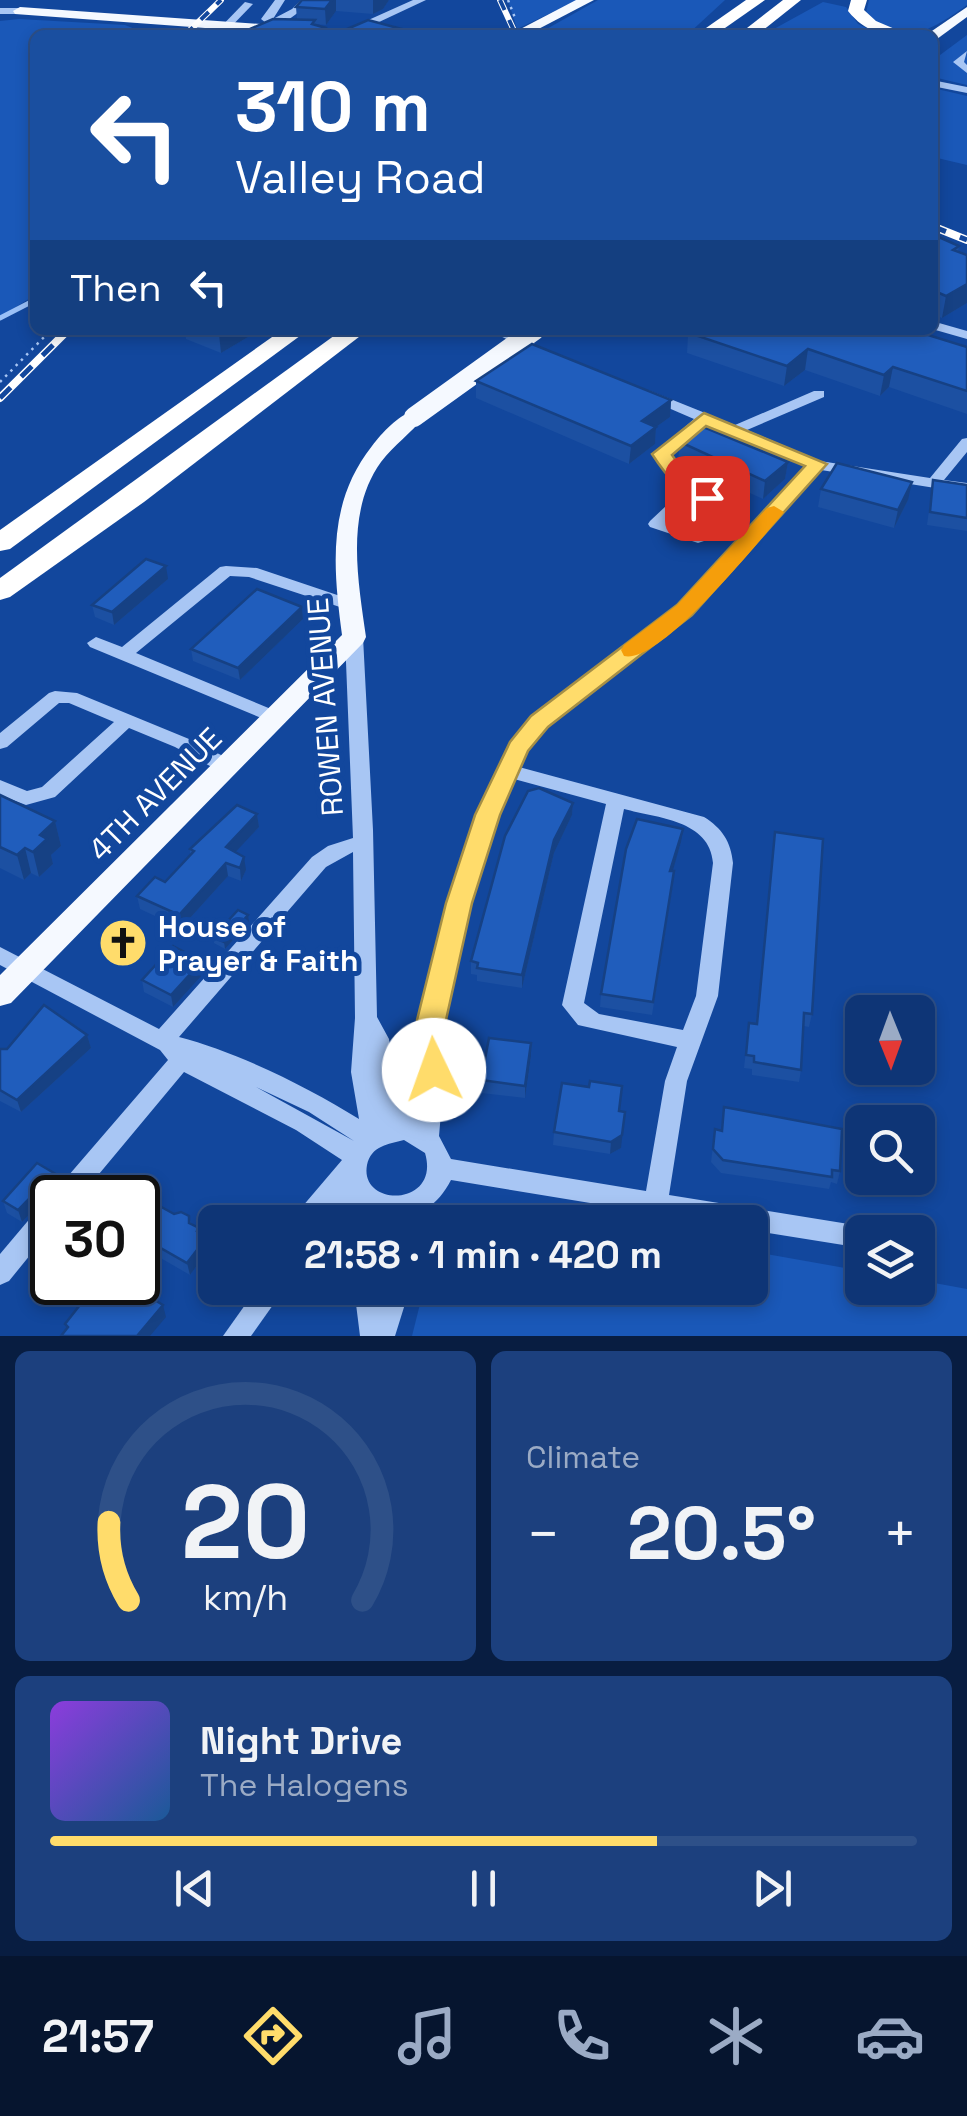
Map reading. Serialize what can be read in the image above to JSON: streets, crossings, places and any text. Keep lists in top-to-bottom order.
{
  "streets": {
    "main road": ["ROWEN AVENUE", "4TH AVENUE"]
  },
  "crossings": [
    ["ROWEN AVENUE", "4TH AVENUE"]
  ],
  "places": {
    "church": ["House of Prayer & Faith"]
  },
  "north": "bottom",
  "page": {
    "turn": ["310 m", "Valley Road"],
    "then": "Then",
    "limit": "30",
    "trip": "21:58 · 1 min · 420 m",
    "tile": "Climate",
    "heat": ["−", "20.5°", "+"],
    "song": ["Night Drive", "The Halogens"],
    "tabs": "21:57",
    "gauge": ["20", "km/h"]
  }
}
